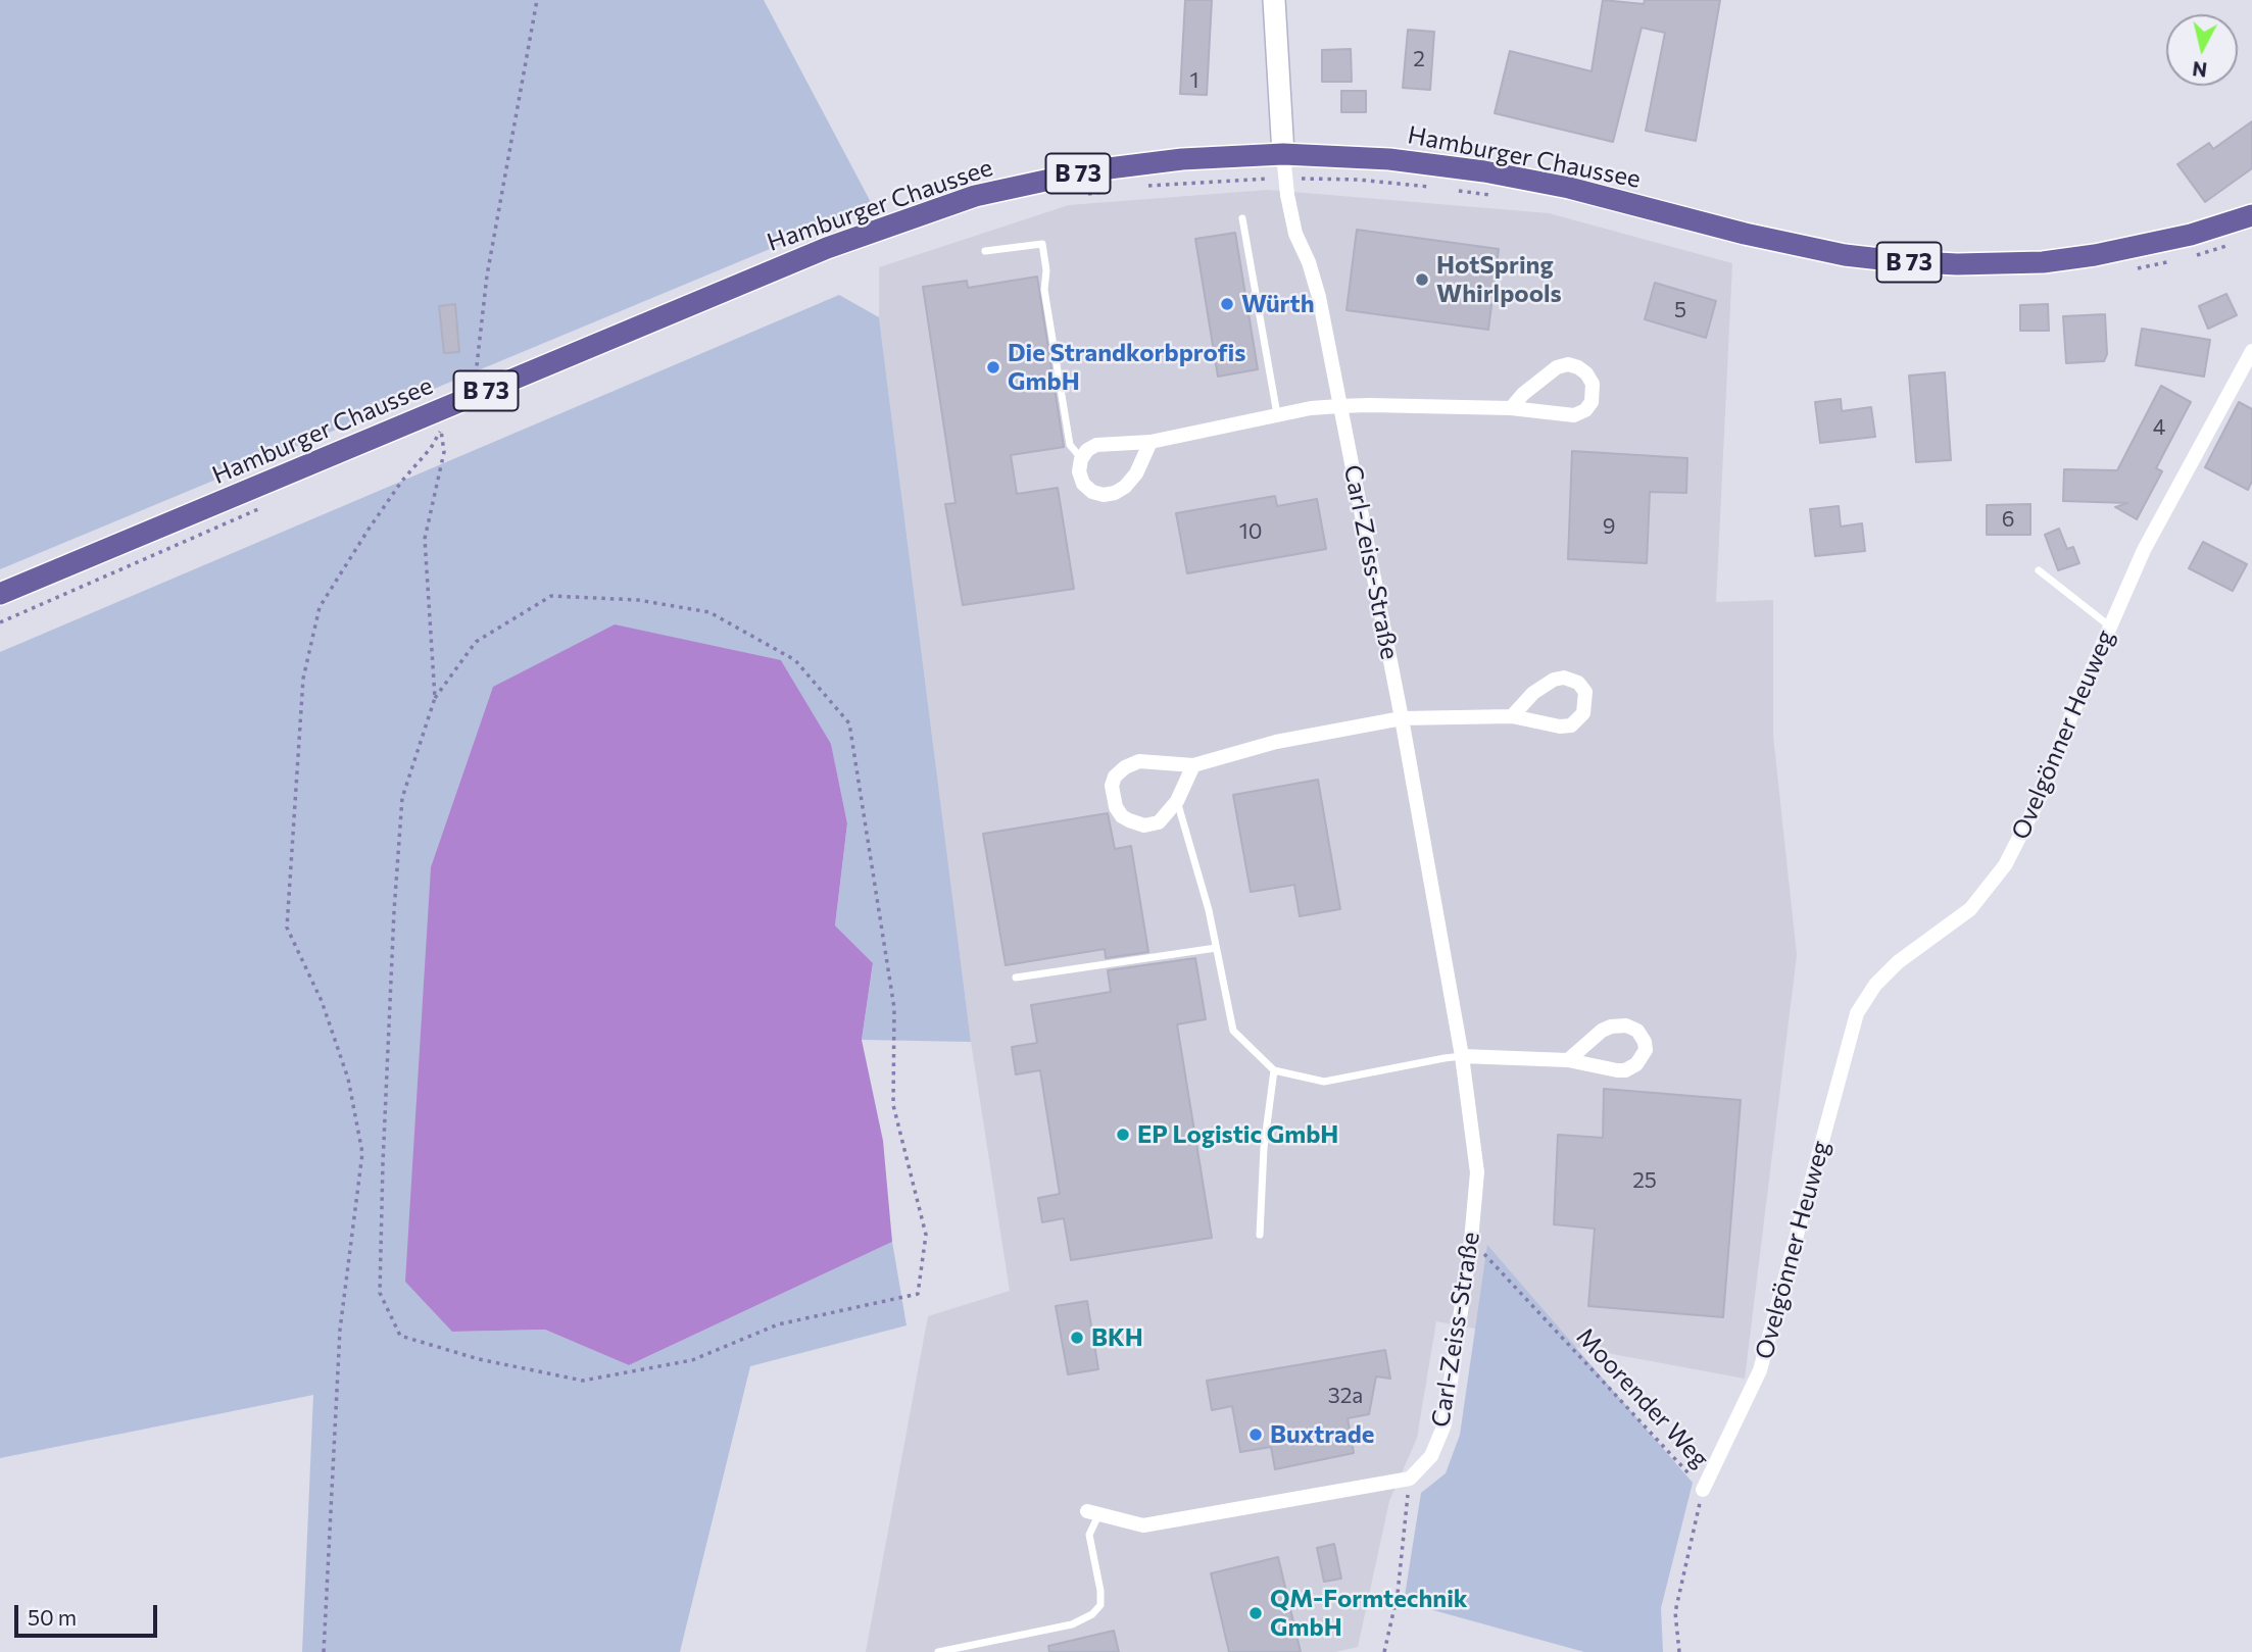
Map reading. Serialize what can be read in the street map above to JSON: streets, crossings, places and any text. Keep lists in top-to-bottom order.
{
  "streets": {
    "main road": ["Hamburger Chaussee", "B 73"],
    "street": ["Carl-Zeiss-Straße", "Ovelgönner Heuweg"],
    "path": ["Moorender Weg"]
  },
  "crossings": [
    ["Hamburger Chaussee", "Carl-Zeiss-Straße"],
    ["Carl-Zeiss-Straße", "Moorender Weg"],
    ["Ovelgönner Heuweg", "Moorender Weg"]
  ],
  "places": [
    "HotSpring Whirlpools",
    "Würth",
    "Die Strandkorbprofis GmbH",
    "EP Logistic GmbH",
    "BKH",
    "Buxtrade",
    "QM-Formtechnik GmbH"
  ],
  "house_numbers": [
    "2",
    "1",
    "5",
    "4",
    "6",
    "9",
    "10",
    "25",
    "32a"
  ],
  "scale_bar": "50 m",
  "north": "bottom"
}
